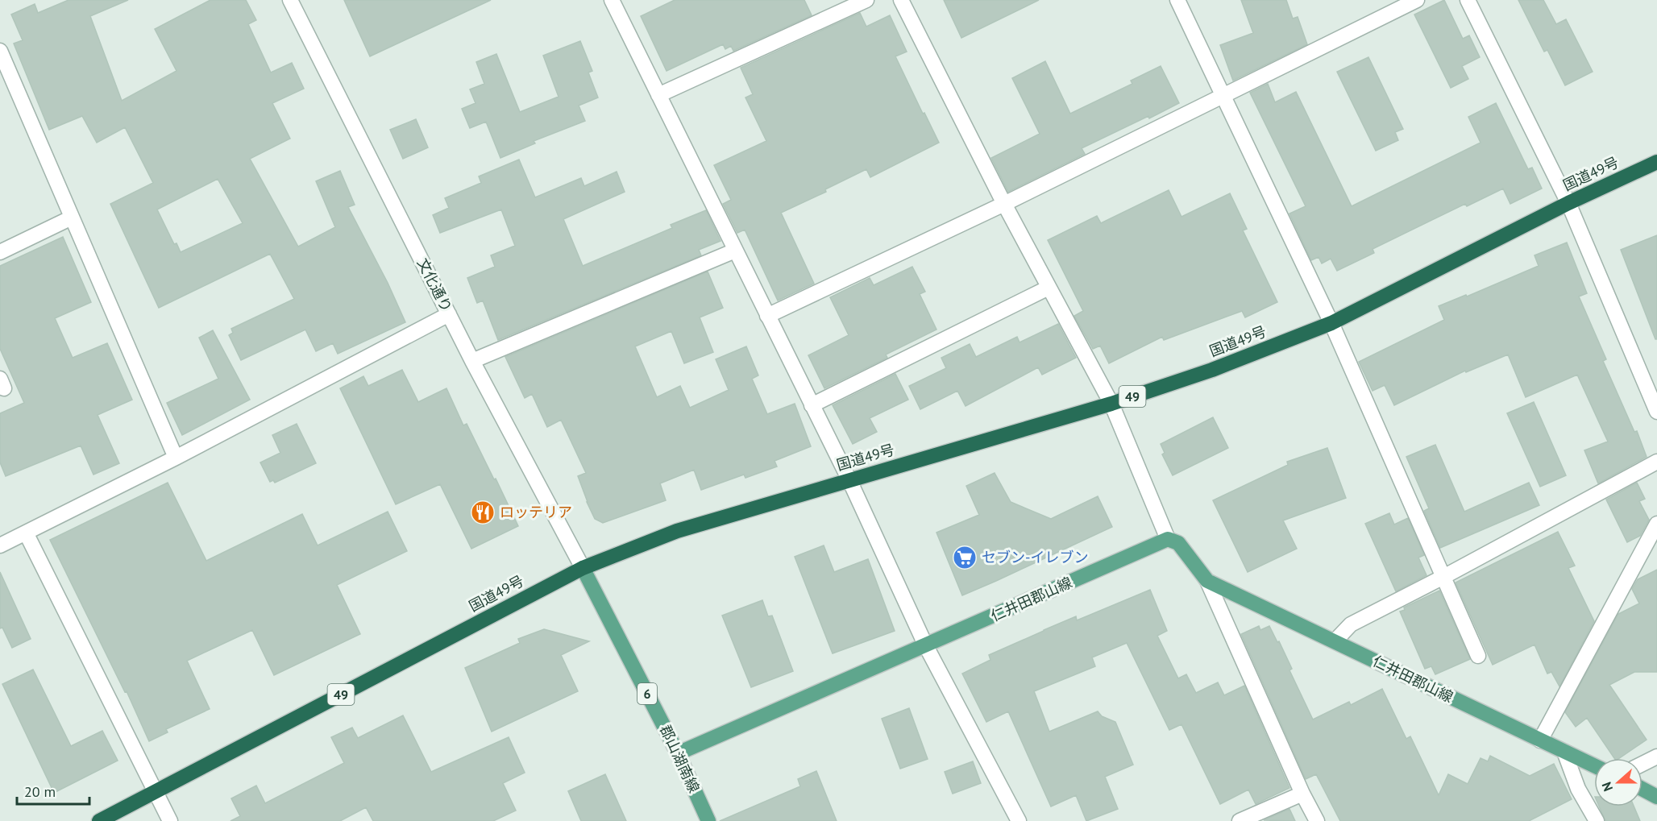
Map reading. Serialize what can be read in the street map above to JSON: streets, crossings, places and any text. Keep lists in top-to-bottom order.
{
  "streets": {
    "highway": ["国道49号", "49"],
    "main road": ["仁井田郡山線", "6", "郡山湖南線"],
    "street": ["文化通り"]
  },
  "crossings": [
    ["国道49号", "文化通り"],
    ["国道49号", "郡山湖南線"],
    ["文化通り", "郡山湖南線"],
    ["仁井田郡山線", "郡山湖南線"]
  ],
  "places": {
    "restaurant": ["ロッテリア"],
    "supermarket": ["セブン-イレブン"]
  },
  "scale_bar": "20 m",
  "north": "left"
}
